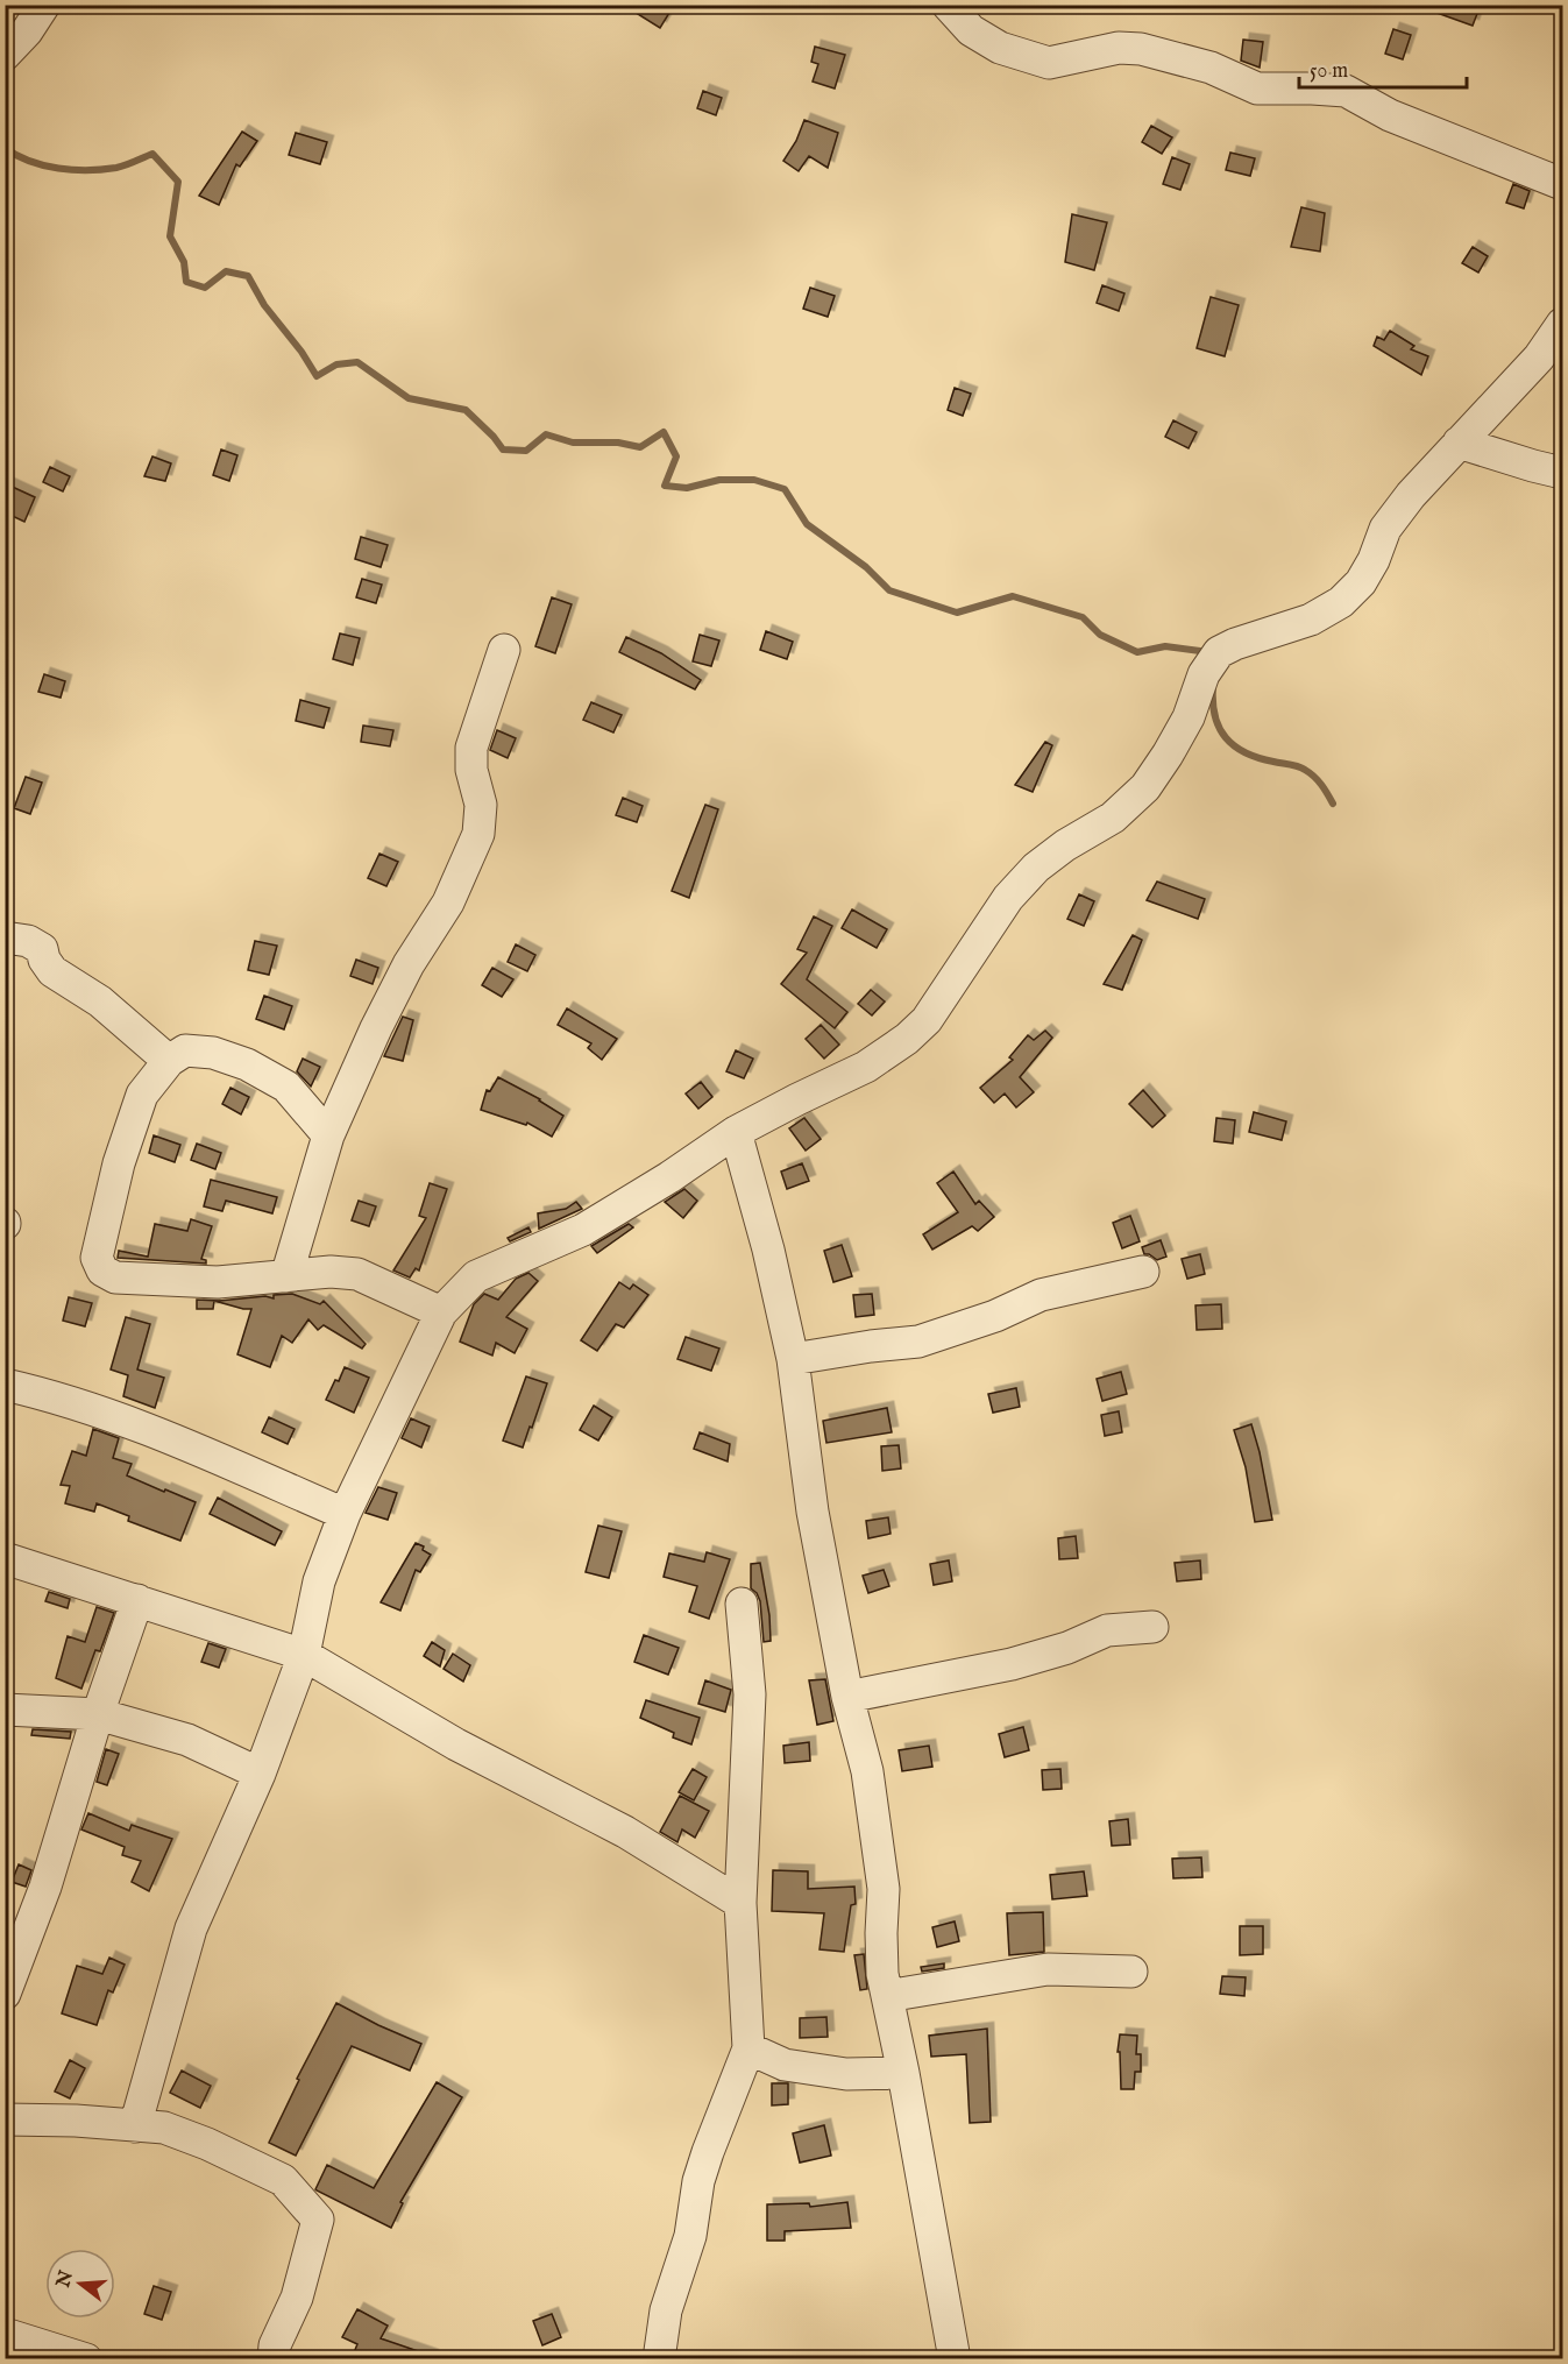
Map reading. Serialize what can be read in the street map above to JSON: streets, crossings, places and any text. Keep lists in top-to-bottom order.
{
  "scale_bar": "50 m",
  "north": "left"
}
